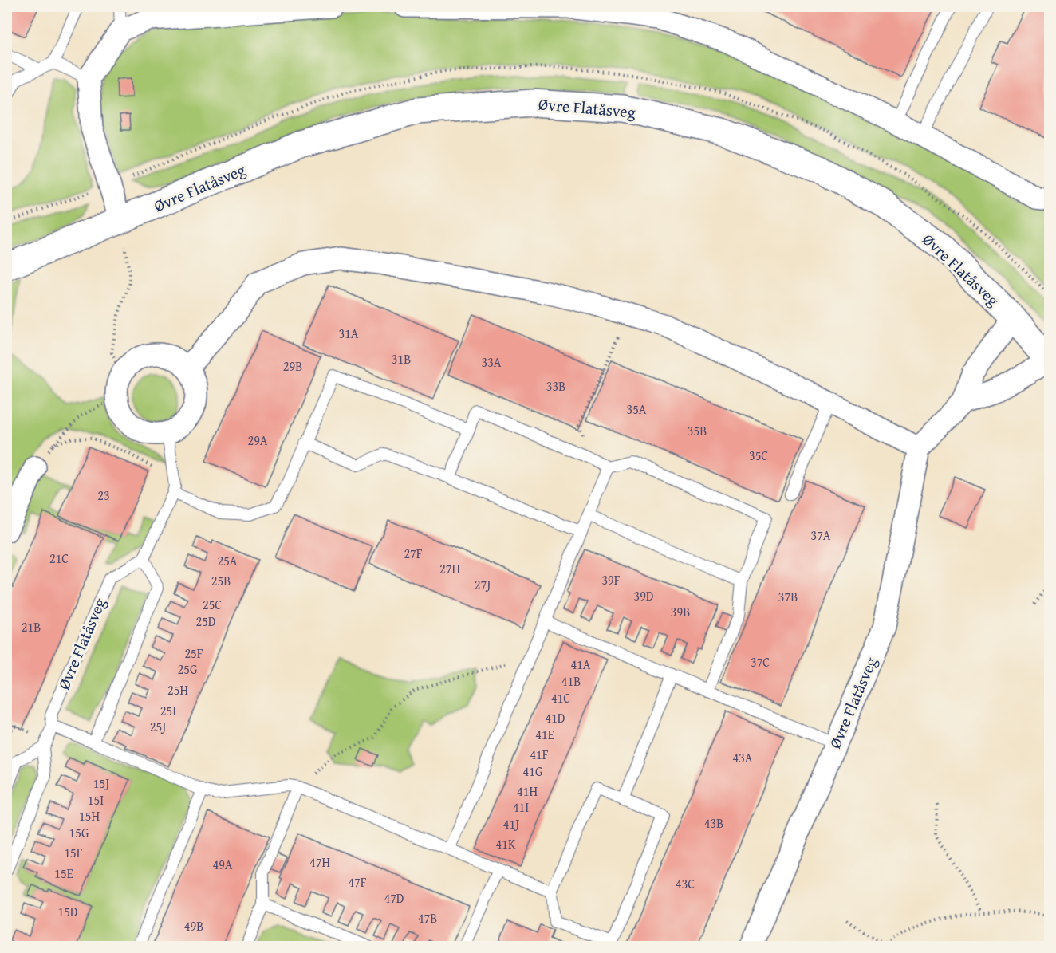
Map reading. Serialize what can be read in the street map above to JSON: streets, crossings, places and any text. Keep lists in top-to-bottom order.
{
  "streets": {
    "street": ["Øvre Flatåsveg"]
  },
  "house_numbers": [
    "31A",
    "31B",
    "33A",
    "29B",
    "33B",
    "35A",
    "35B",
    "29A",
    "35C",
    "23",
    "37A",
    "27F",
    "21C",
    "25A",
    "27H",
    "39F",
    "25B",
    "27J",
    "39D",
    "37B",
    "25C",
    "39B",
    "25D",
    "21B",
    "25F",
    "37C",
    "41A",
    "25G",
    "41B",
    "25H",
    "41C",
    "25I",
    "41D",
    "25J",
    "41E",
    "41F",
    "43A",
    "41G",
    "15J",
    "41H",
    "15I",
    "41I",
    "15H",
    "43B",
    "41J",
    "15G",
    "41K",
    "15F",
    "47H",
    "49A",
    "15E",
    "47F",
    "43C",
    "47D",
    "15D",
    "47B",
    "49B"
  ]
}
